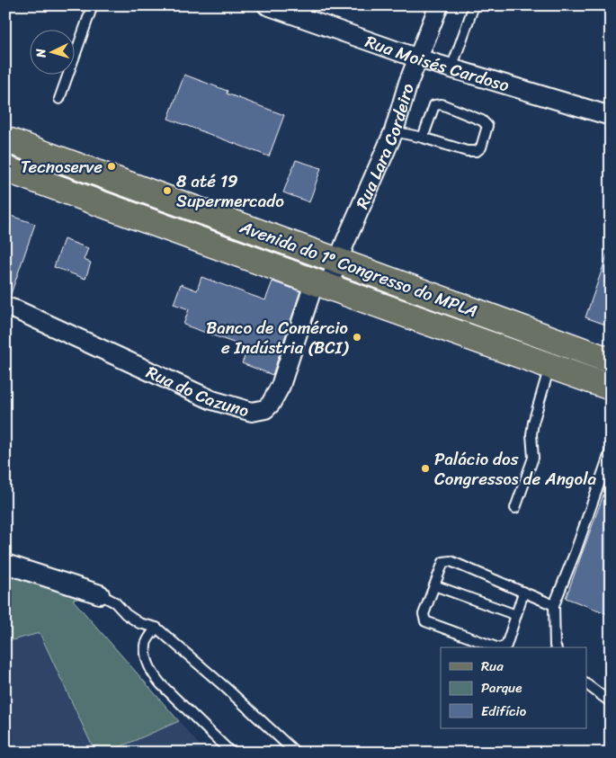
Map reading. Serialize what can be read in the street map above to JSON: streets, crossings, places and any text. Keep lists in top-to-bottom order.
{
  "streets": {
    "main road": ["Avenida do 1º Congresso do MPLA"],
    "street": ["Rua Moisés Cardoso", "Rua Lara Cordeiro", "Rua do Cazuno"]
  },
  "crossings": [
    ["Rua Moisés Cardoso", "Rua Lara Cordeiro"],
    ["Rua Lara Cordeiro", "Avenida do 1º Congresso do MPLA"],
    ["Rua Lara Cordeiro", "Rua do Cazuno"],
    ["Avenida do 1º Congresso do MPLA", "Rua do Cazuno"]
  ],
  "places": [
    "Tecnoserve",
    "8 até 19 Supermercado",
    "Banco de Comércio e Indústria (BCI)",
    "Palácio dos Congressos de Angola"
  ],
  "legend": ["Rua", "Parque", "Edifício"],
  "north": "left"
}
